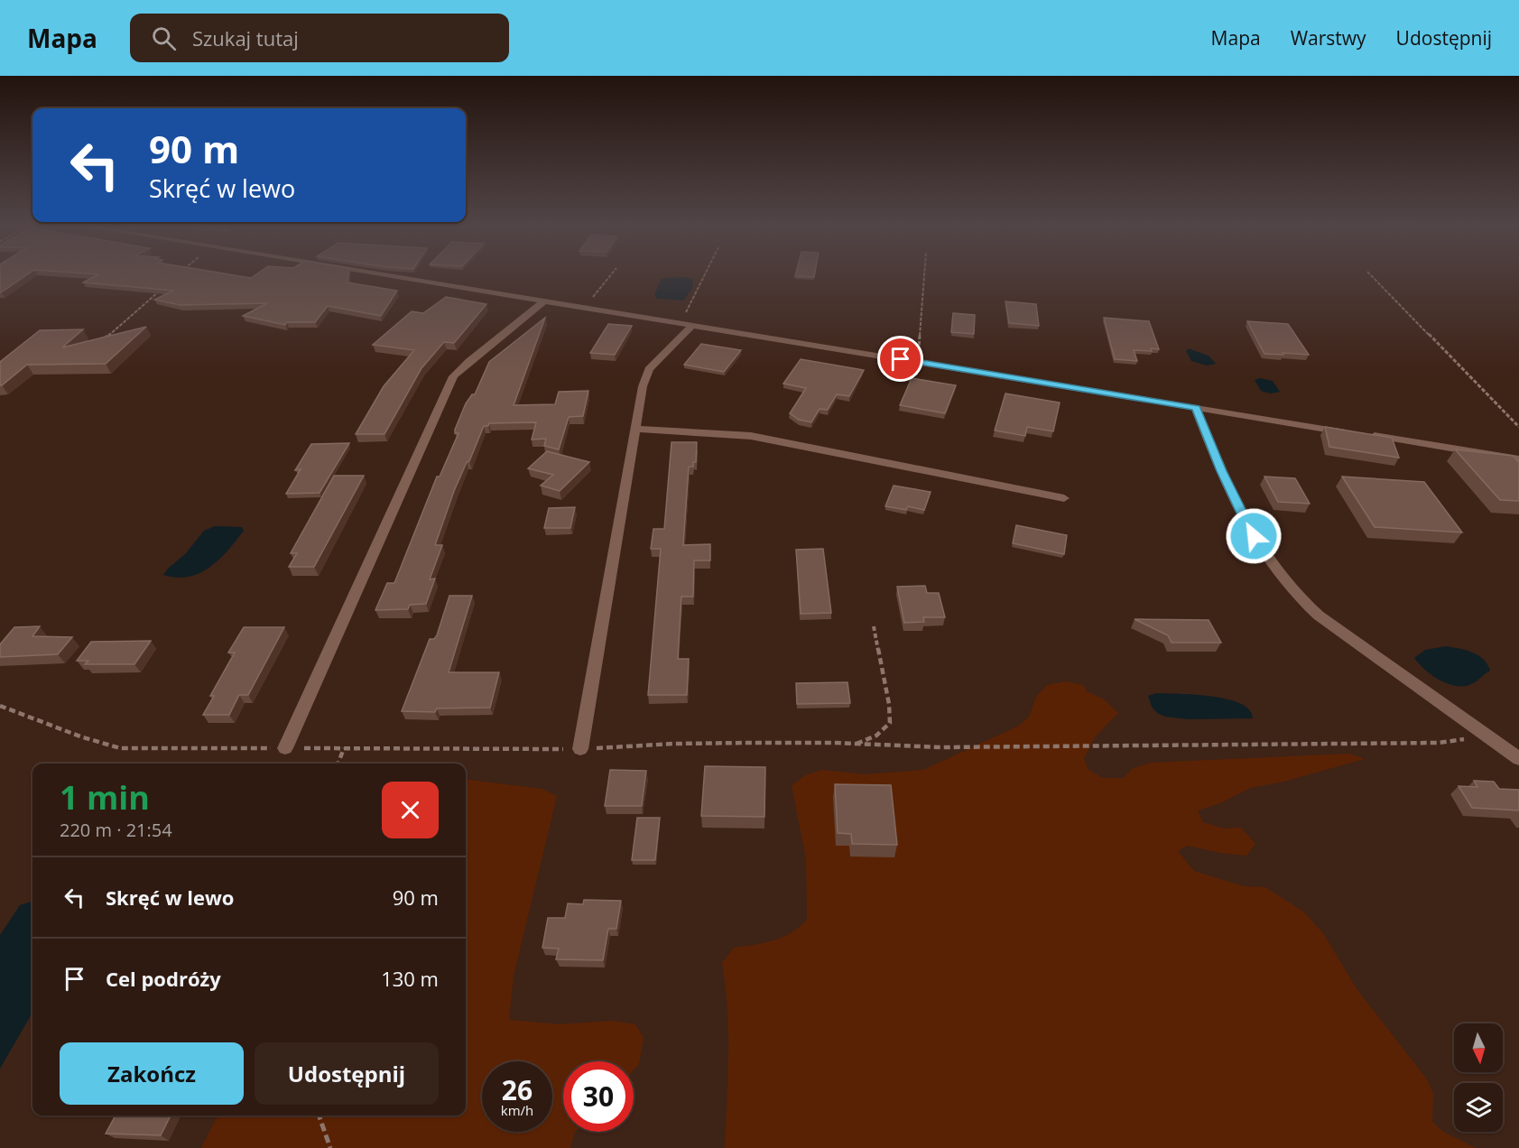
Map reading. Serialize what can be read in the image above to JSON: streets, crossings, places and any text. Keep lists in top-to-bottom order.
{
  "north": "bottom",
  "page": {
    "header": "Mapa",
    "search": "Szukaj tutaj",
    "nav": ["Mapa", "Warstwy", "Udostępnij"],
    "turn": ["90 m", "Skręć w lewo"],
    "heading": ["1 min", "220 m · 21:54"],
    "list": [
      {
        "name": "Skręć w lewo",
        "value": "90 m"
      },
      {
        "name": "Cel podróży",
        "value": "130 m"
      }
    ],
    "buttons": ["Zakończ", "Udostępnij"],
    "speed": "26 km/h",
    "limit": "30"
  }
}
